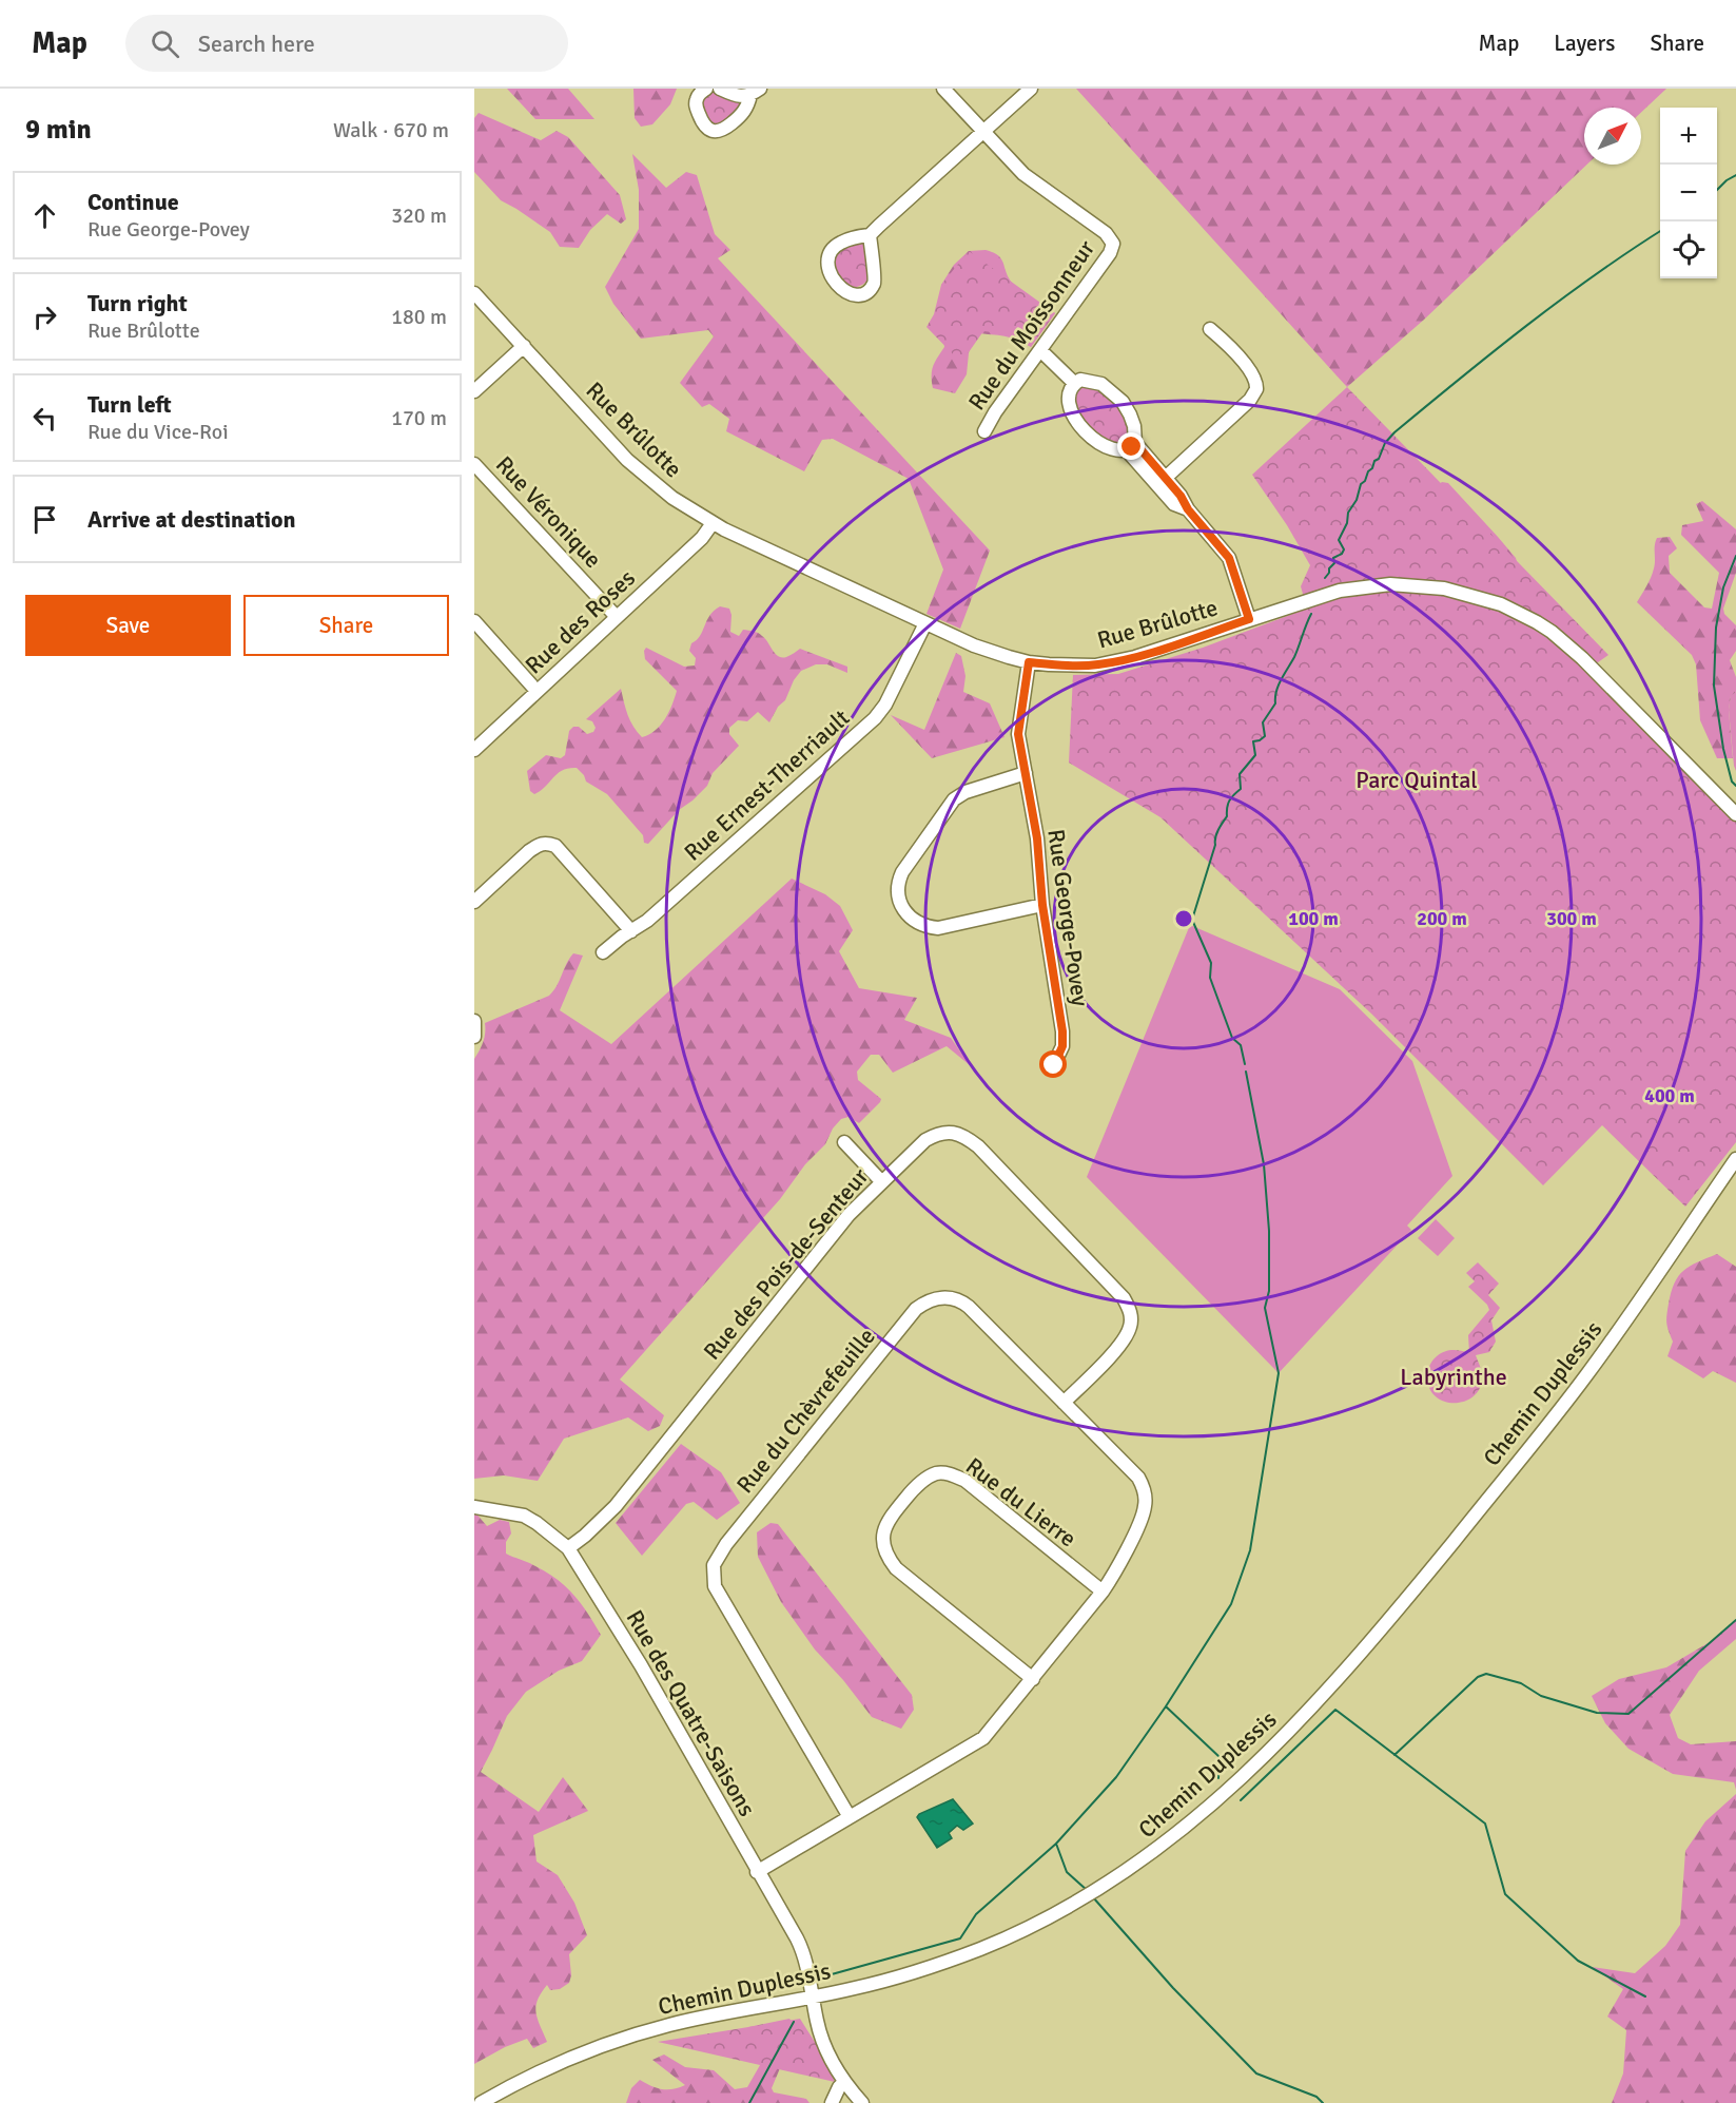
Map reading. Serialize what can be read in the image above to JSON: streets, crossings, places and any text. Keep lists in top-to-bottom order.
{
  "streets": {
    "street": [
      "Rue du Moissonneur",
      "Rue Brûlotte",
      "Rue Véronique",
      "Rue des Roses",
      "Rue Ernest-Therriault",
      "Rue George-Povey",
      "Rue des Pois-de-Senteur",
      "Chemin Duplessis",
      "Rue du Chèvrefeuille",
      "Rue du Lierre",
      "Rue des Quatre-Saisons"
    ]
  },
  "crossings": [
    ["Rue Brûlotte", "Rue des Roses"],
    ["Rue Brûlotte", "Rue Ernest-Therriault"],
    ["Rue Brûlotte", "Rue George-Povey"],
    ["Rue Véronique", "Rue des Roses"],
    ["Rue des Pois-de-Senteur", "Rue du Chèvrefeuille"],
    ["Rue des Pois-de-Senteur", "Rue des Quatre-Saisons"],
    ["Chemin Duplessis", "Rue des Quatre-Saisons"],
    ["Rue du Chèvrefeuille", "Rue du Lierre"]
  ],
  "parks": ["Parc Quintal", "Labyrinthe"],
  "north": "top right",
  "page": {
    "header": "Map",
    "search": "Search here",
    "nav": ["Map", "Layers", "Share"],
    "heading": ["9 min", "Walk · 670 m"],
    "map_buttons": ["+", "−"],
    "list": [
      ["Continue", "Rue George-Povey", "320 m"],
      ["Turn right", "Rue Brûlotte", "180 m"],
      ["Turn left", "Rue du Vice-Roi", "170 m"],
      "Arrive at destination"
    ],
    "buttons": ["Save", "Share"]
  },
  "rings": [
    "100 m",
    "200 m",
    "300 m",
    "400 m"
  ]
}
